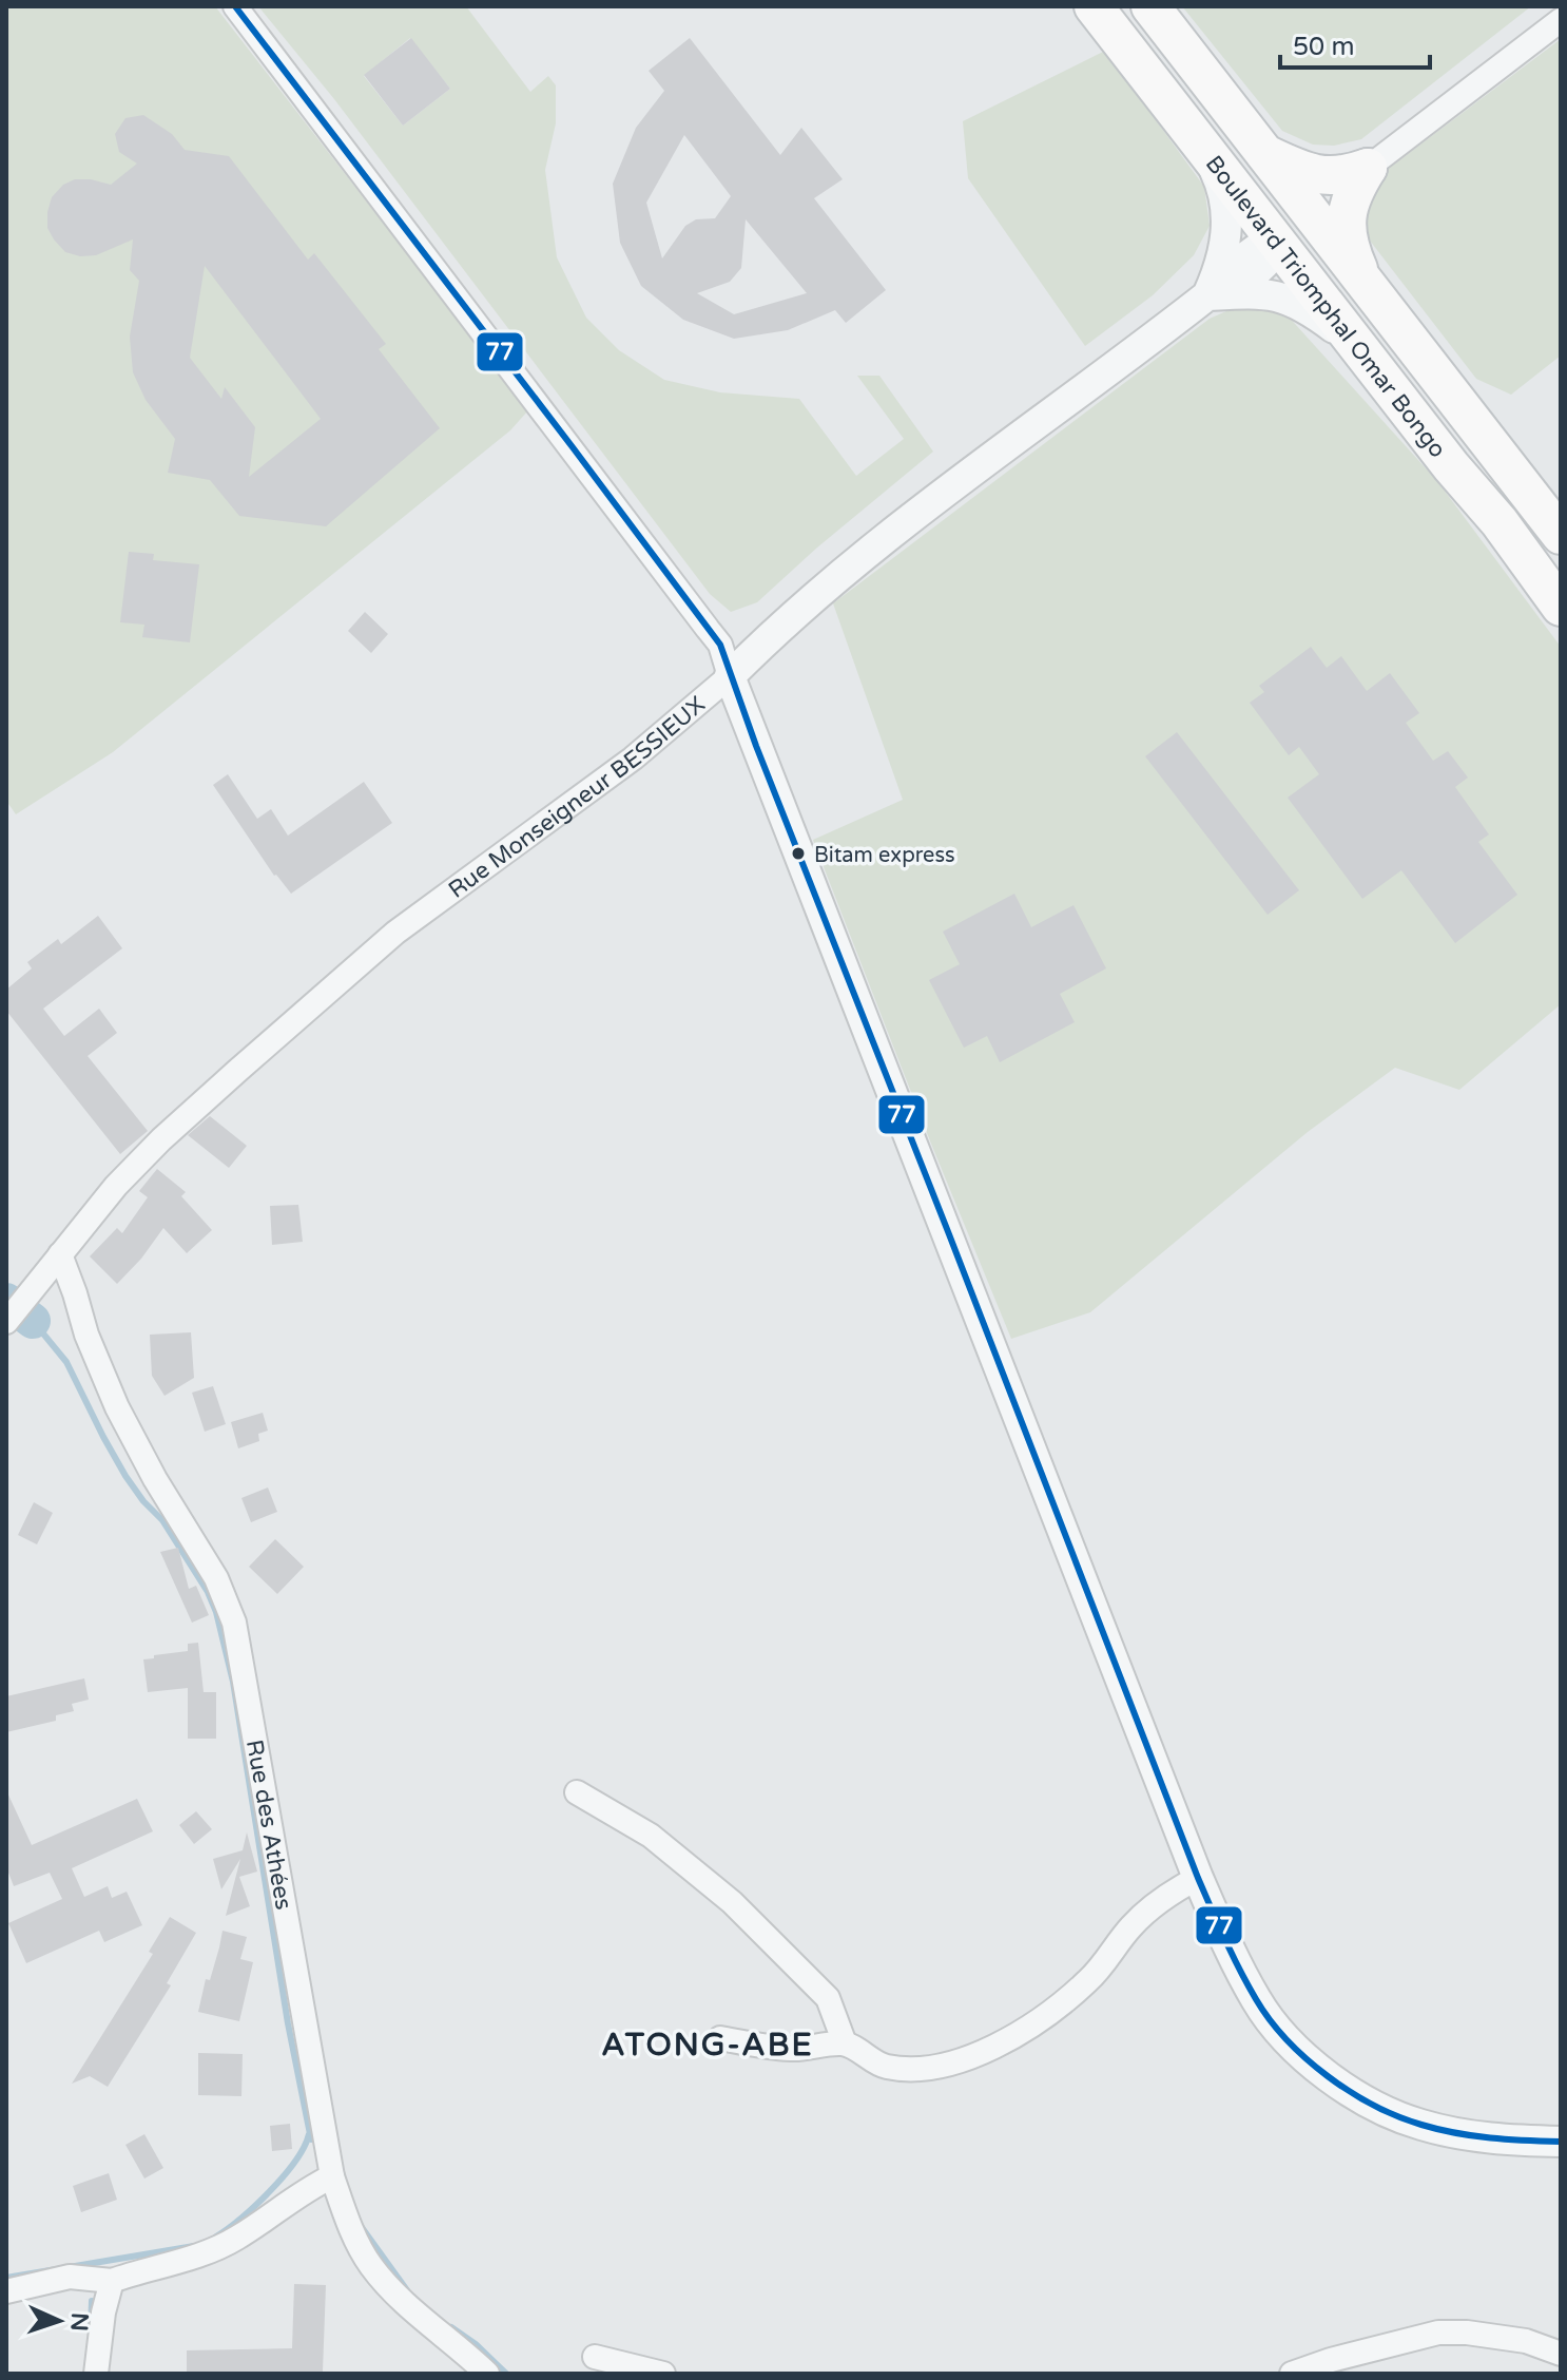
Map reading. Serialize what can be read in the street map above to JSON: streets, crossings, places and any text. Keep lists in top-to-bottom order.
{
  "streets": {
    "main road": ["Boulevard Triomphal Omar Bongo"],
    "street": ["Rue Monseigneur BESSIEUX", "Rue des Athées"]
  },
  "crossings": [
    ["Boulevard Triomphal Omar Bongo", "Rue Monseigneur BESSIEUX"],
    ["Rue Monseigneur BESSIEUX", "Rue des Athées"]
  ],
  "districts": ["ATONG-ABE"],
  "places": ["Bitam express"],
  "lines": ["transit line 77"],
  "scale_bar": "50 m",
  "north": "right"
}
